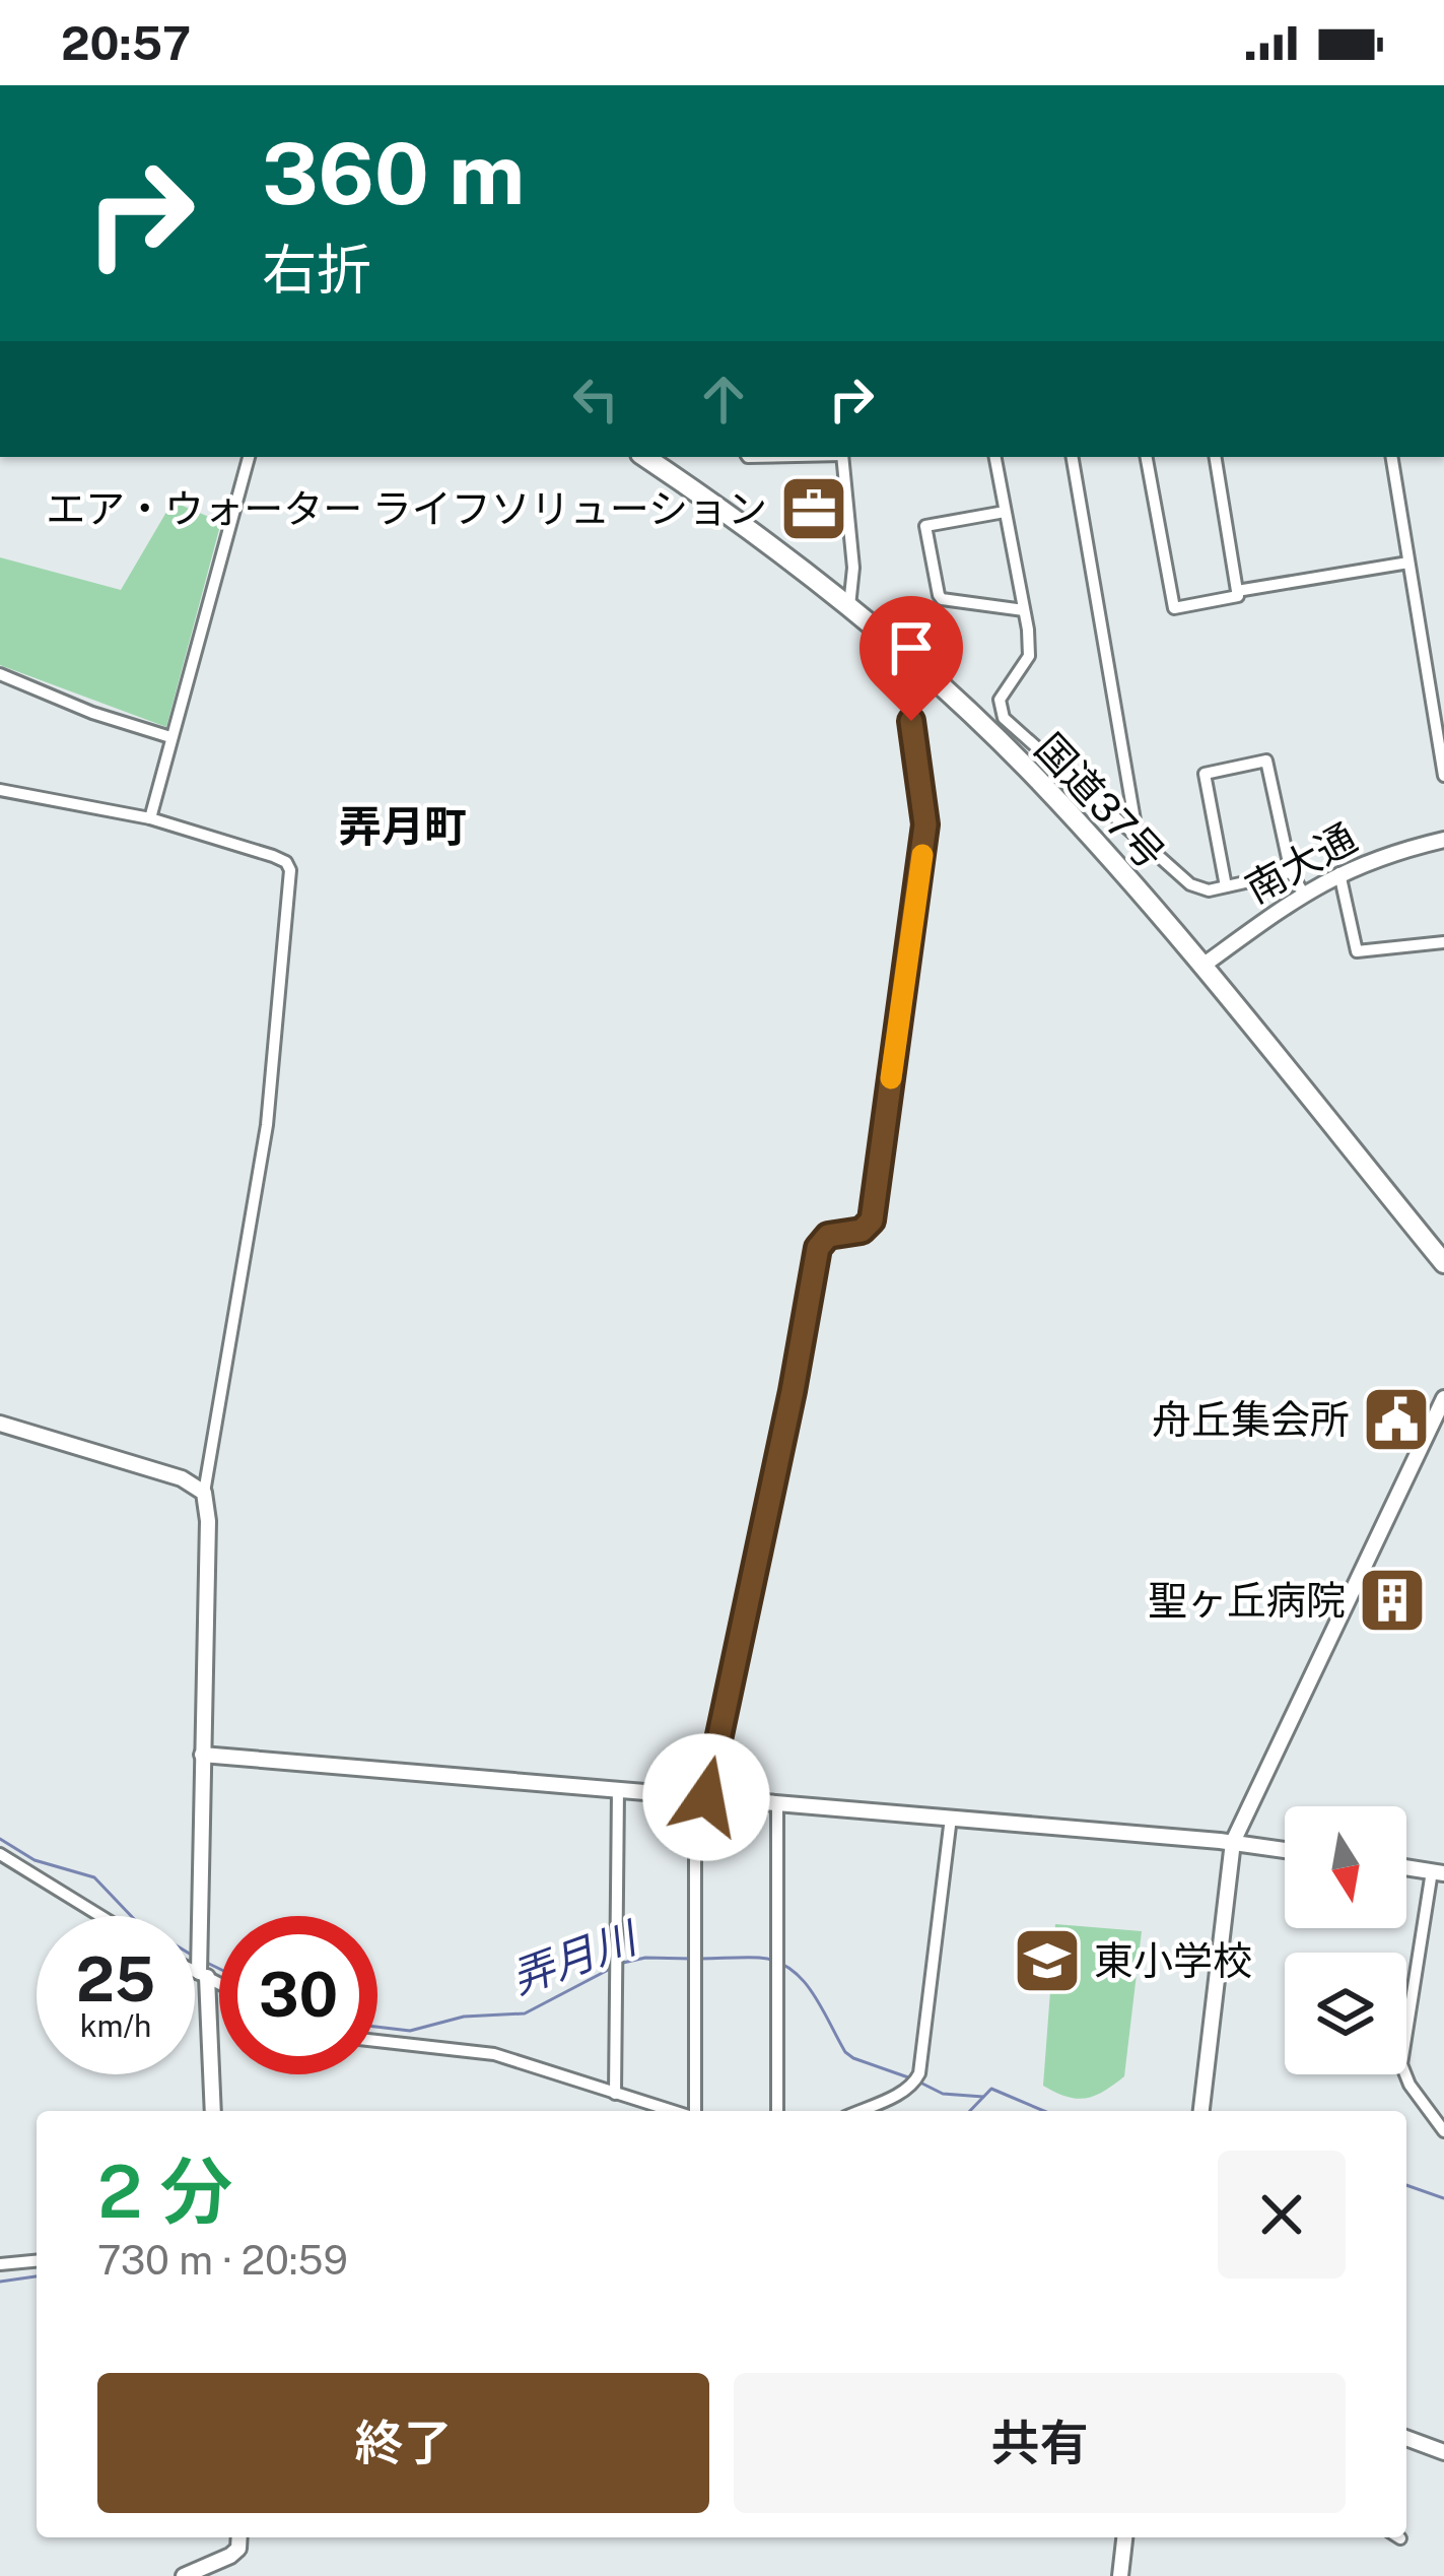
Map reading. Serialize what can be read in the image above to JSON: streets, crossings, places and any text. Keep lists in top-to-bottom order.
{
  "streets": {
    "highway": ["国道37号"],
    "street": ["南大通"]
  },
  "crossings": [
    ["国道37号", "南大通"]
  ],
  "districts": ["弄月町"],
  "water": ["弄月川"],
  "places": {
    "office": ["エア・ウォーター ライフソリューション"],
    "public building": ["舟丘集会所"],
    "building": ["聖ヶ丘病院"],
    "school or university": ["東小学校"]
  },
  "north": "bottom",
  "page": {
    "status": "20:57",
    "turn": ["360 m", "右折"],
    "speed": "25 km/h",
    "limit": "30",
    "heading": ["2 分", "730 m · 20:59"],
    "buttons": ["終了", "共有"]
  }
}
